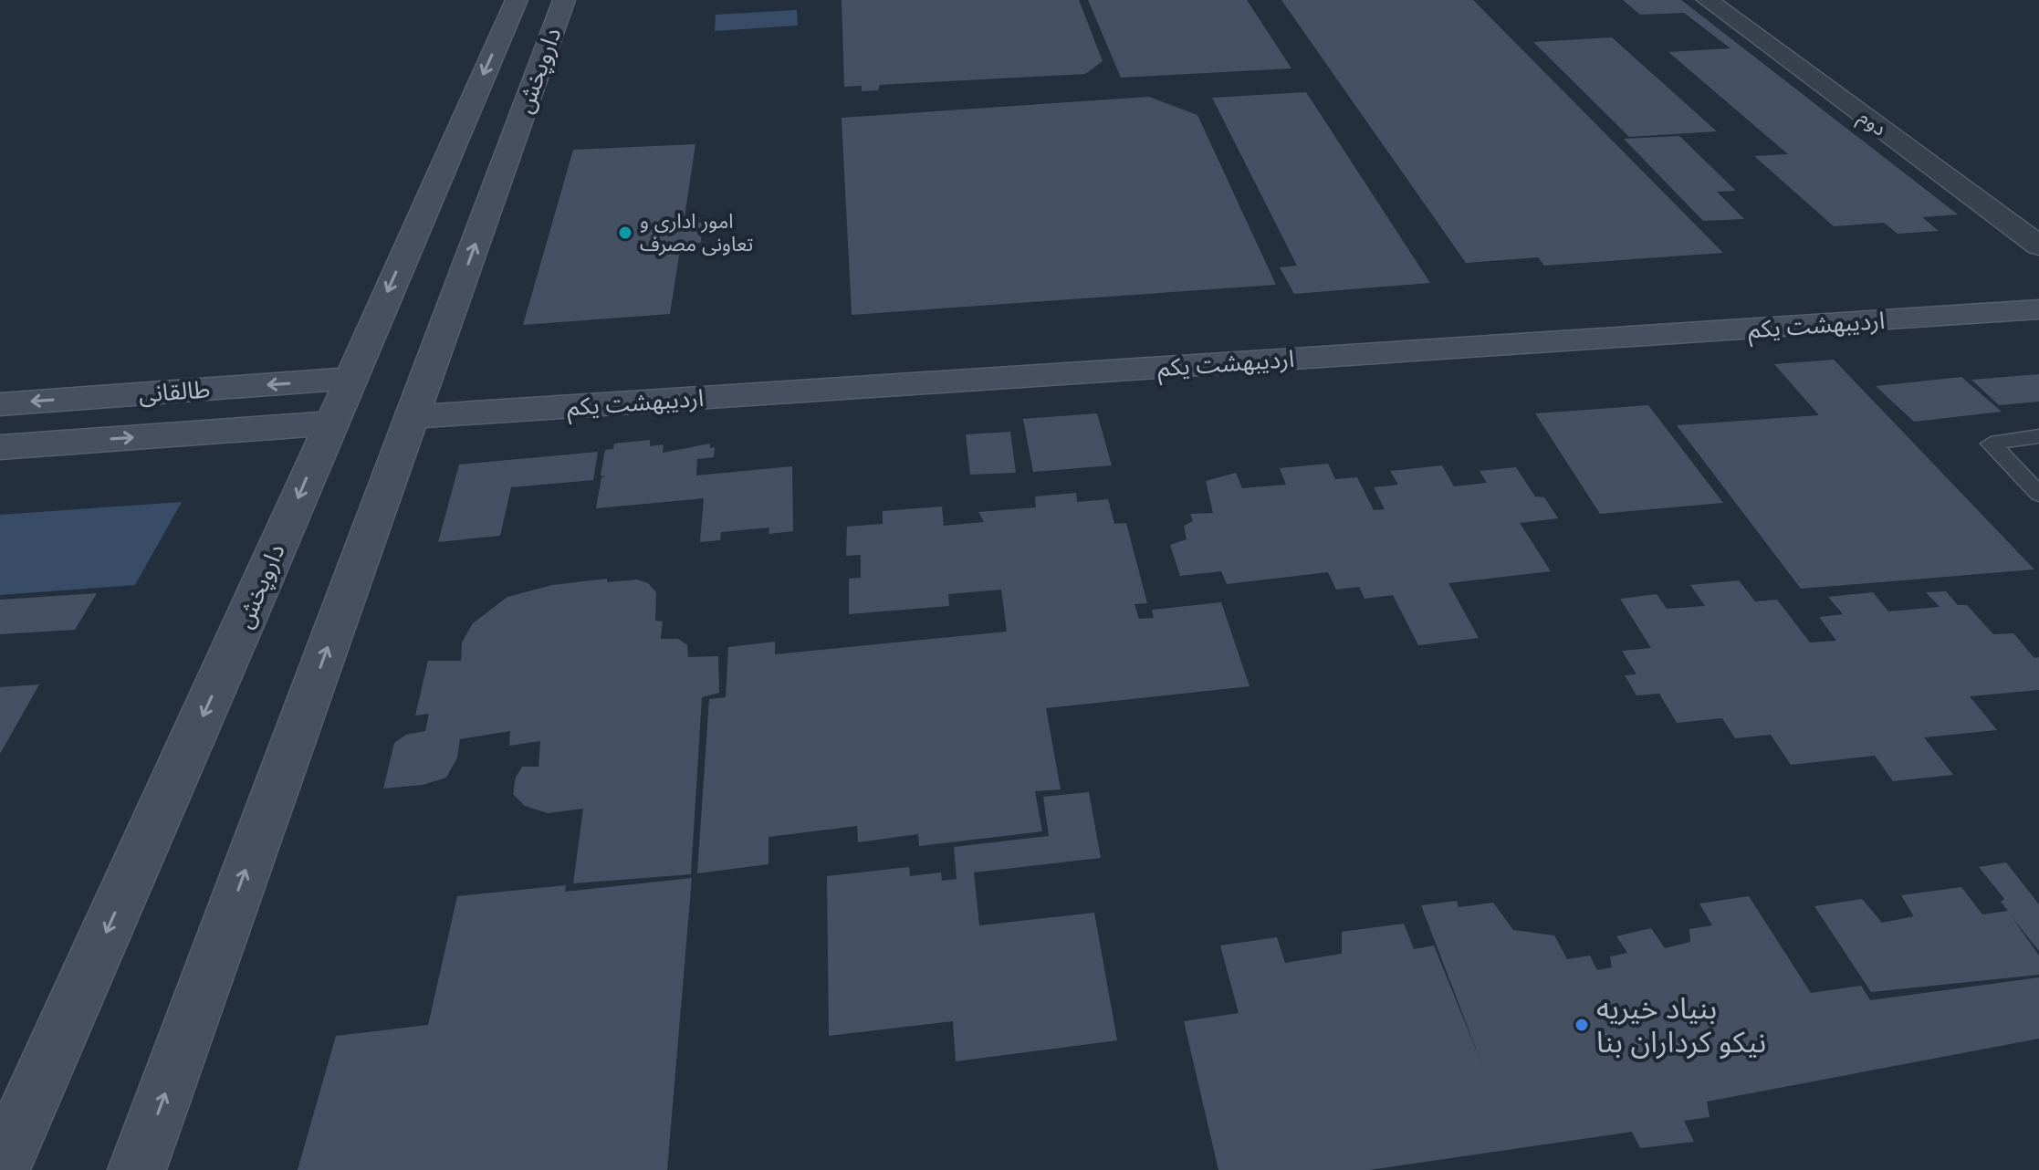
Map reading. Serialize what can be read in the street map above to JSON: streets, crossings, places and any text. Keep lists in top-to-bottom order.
{
  "streets": {
    "street": [
      "داروپخش",
      "دوم",
      "اردیبهشت یکم",
      "طالقانی"
    ]
  },
  "crossings": [
    ["داروپخش", "اردیبهشت یکم"],
    ["داروپخش", "طالقانی"]
  ],
  "places": ["امور اداری و تعاونی مصرف", "بنیاد خیریه نیکو کرداران بنا"]
}
